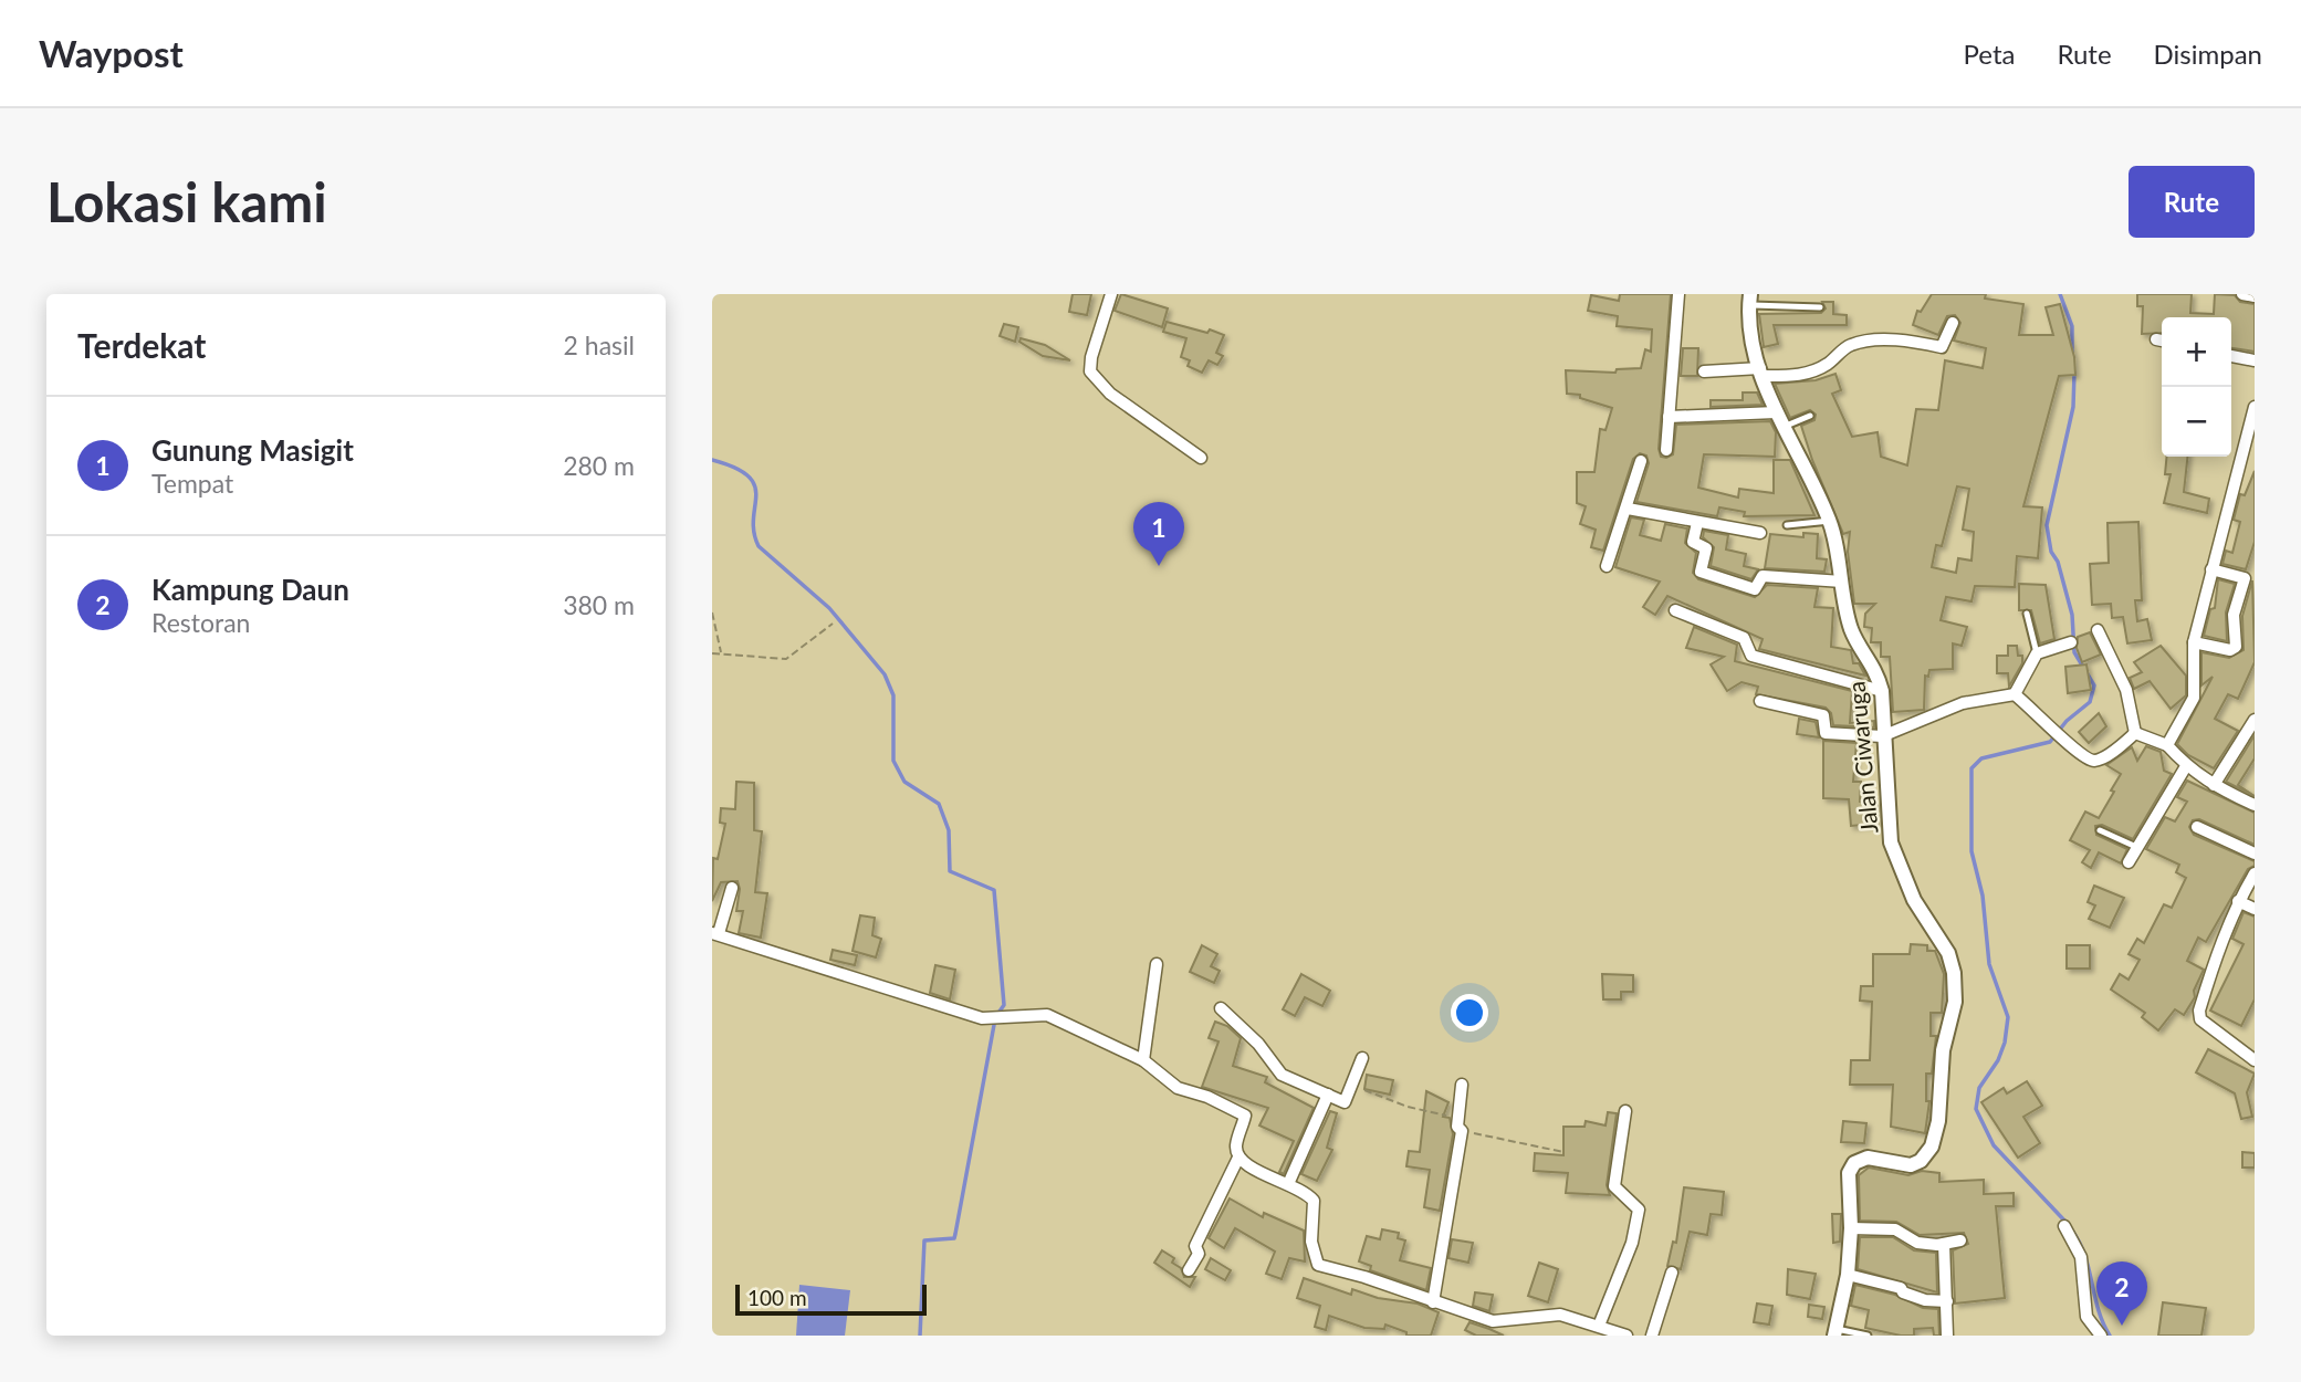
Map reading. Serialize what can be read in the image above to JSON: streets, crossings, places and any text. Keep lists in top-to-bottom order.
{
  "streets": {
    "street": ["Jalan Ciwaruga"]
  },
  "scale_bar": "100 m",
  "page": {
    "header": "Waypost",
    "nav": ["Peta", "Rute", "Disimpan"],
    "buttons": "Rute",
    "title": "Lokasi kami",
    "heading": ["Terdekat", "2 hasil"],
    "map_buttons": ["+", "−"],
    "list": [
      {
        "mark": "1",
        "name": "Gunung Masigit",
        "note": "Tempat",
        "value": "280 m"
      },
      {
        "mark": "2",
        "name": "Kampung Daun",
        "note": "Restoran",
        "value": "380 m"
      }
    ],
    "pins": ["1", "2"],
    "scale": "100 m"
  }
}
